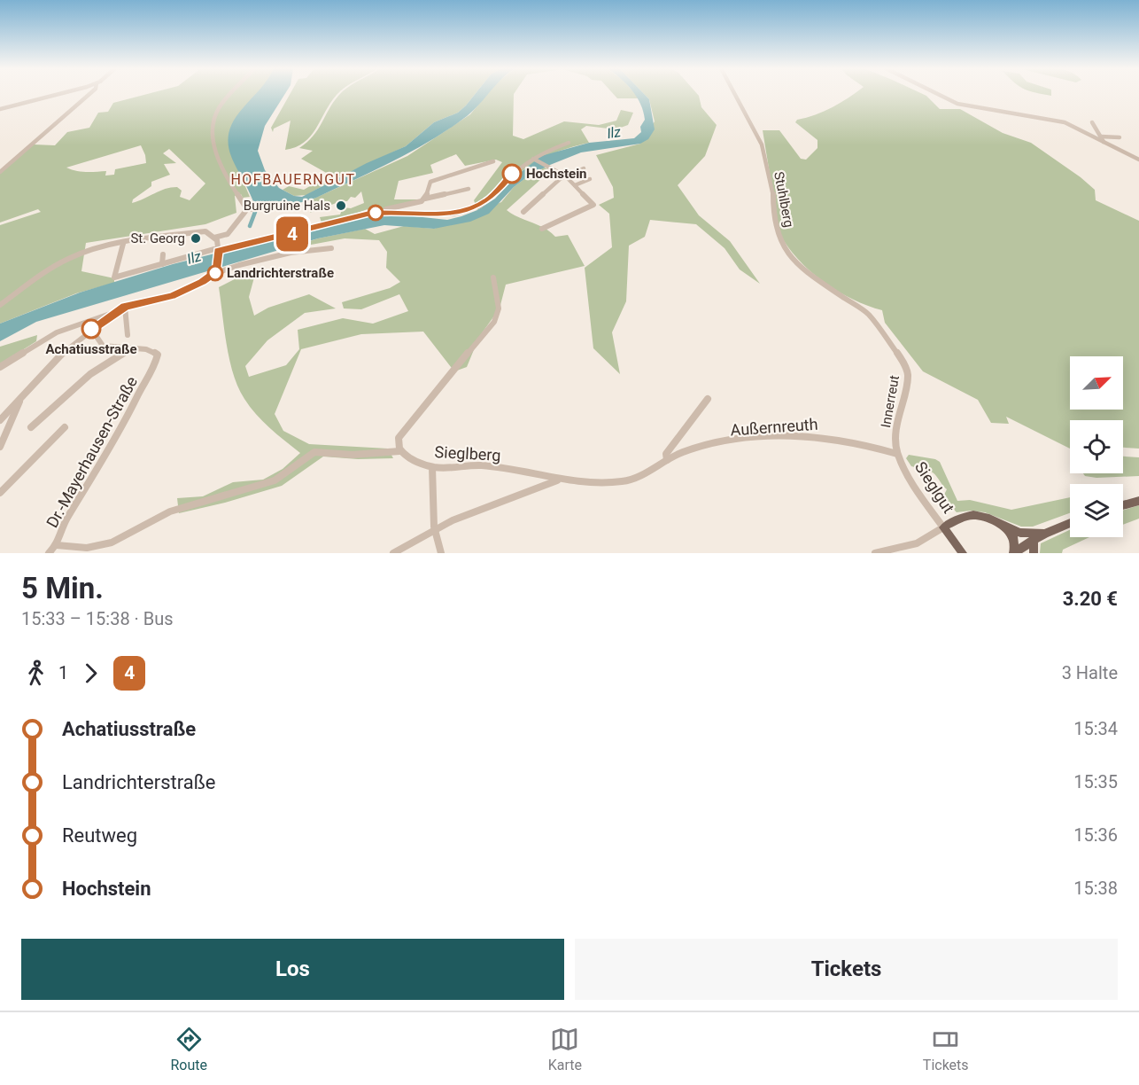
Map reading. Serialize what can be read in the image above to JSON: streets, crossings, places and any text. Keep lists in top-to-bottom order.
{
  "streets": {
    "street": [
      "Stuhlberg",
      "Innerreut",
      "Außernreuth",
      "Dr.-Mayerhausen-Straße",
      "Sieglberg",
      "Sieglgut"
    ]
  },
  "crossings": [
    ["Stuhlberg", "Innerreut"],
    ["Innerreut", "Außernreuth"],
    ["Innerreut", "Sieglgut"],
    ["Außernreuth", "Sieglberg"],
    ["Außernreuth", "Sieglgut"]
  ],
  "districts": ["HOFBAUERNGUT"],
  "water": ["Ilz"],
  "places": [
    "Hochstein",
    "Burgruine Hals",
    "St. Georg",
    "Landrichterstraße",
    "Achatiusstraße"
  ],
  "lines": ["bus line 4"],
  "north": "top right",
  "page": {
    "on_map": "4",
    "heading": ["5 Min.", "15:33 – 15:38 · Bus", "3.20 €"],
    "legs": ["1", "4", "3 Halte"],
    "list": [
      {
        "name": "Achatiusstraße",
        "value": "15:34"
      },
      {
        "name": "Landrichterstraße",
        "value": "15:35"
      },
      {
        "name": "Reutweg",
        "value": "15:36"
      },
      {
        "name": "Hochstein",
        "value": "15:38"
      }
    ],
    "buttons": ["Los", "Tickets"],
    "tabs": ["Route", "Karte", "Tickets"]
  }
}
